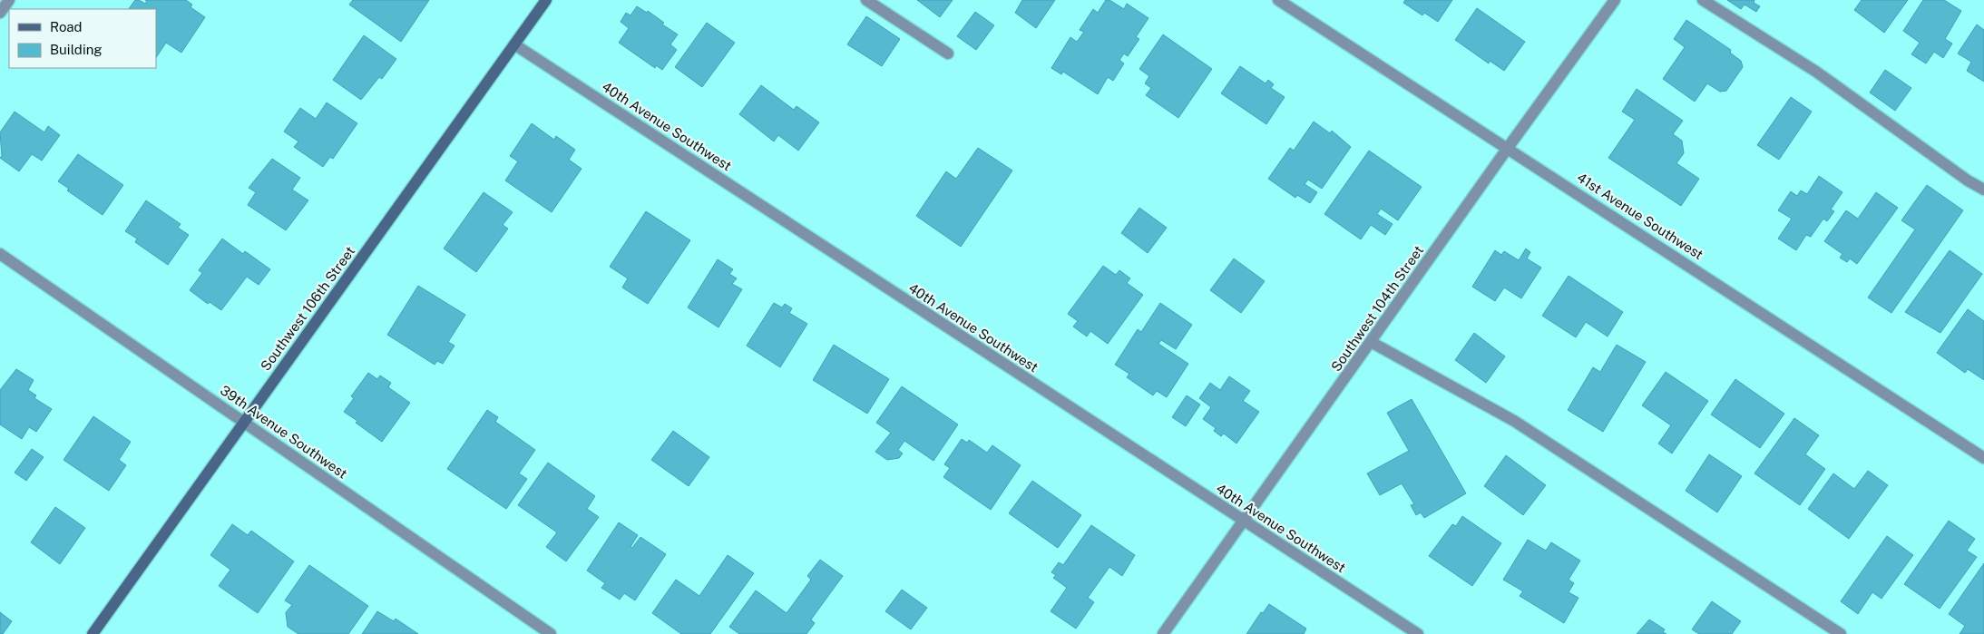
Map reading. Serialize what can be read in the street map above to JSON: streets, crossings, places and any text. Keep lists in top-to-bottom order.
{
  "streets": {
    "street": [
      "40th Avenue Southwest",
      "41st Avenue Southwest",
      "Southwest 106th Street",
      "Southwest 104th Street",
      "39th Avenue Southwest"
    ]
  },
  "crossings": [
    ["40th Avenue Southwest", "Southwest 106th Street"],
    ["40th Avenue Southwest", "Southwest 104th Street"],
    ["41st Avenue Southwest", "Southwest 104th Street"],
    ["Southwest 106th Street", "39th Avenue Southwest"]
  ],
  "legend": ["Road", "Building"]
}
